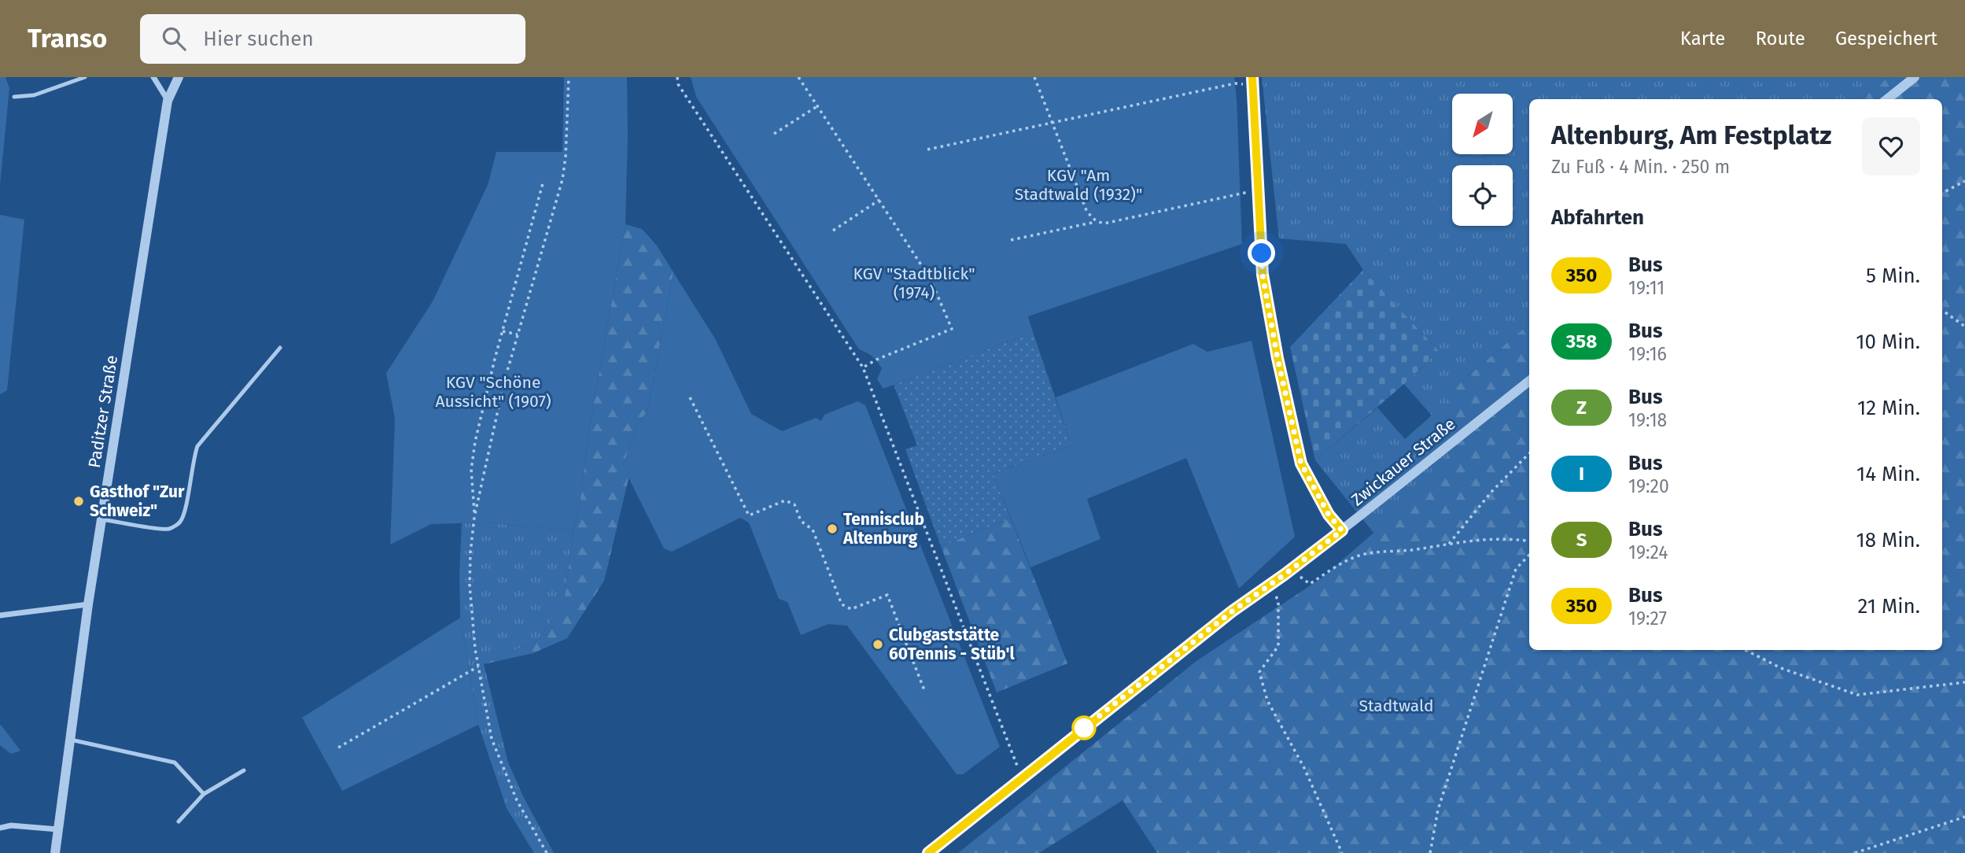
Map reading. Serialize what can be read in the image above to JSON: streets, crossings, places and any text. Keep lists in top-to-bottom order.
{
  "streets": {
    "street": ["Paditzer Straße", "Zwickauer Straße"]
  },
  "parks": [
    "KGV \"Am Stadtwald (1932)\"",
    "KGV \"Stadtblick\" (1974)",
    "KGV \"Schöne Aussicht\" (1907)",
    "Stadtwald"
  ],
  "places": ["Gasthof \"Zur Schweiz\"", "Tennisclub Altenburg", "Clubgaststätte 60Tennis - Stüb'l"],
  "lines": ["bus line 350"],
  "north": "bottom left",
  "page": {
    "header": "Transo",
    "search": "Hier suchen",
    "nav": ["Karte", "Route", "Gespeichert"],
    "heading": [
      ["Altenburg, Am Festplatz", "Zu Fuß · 4 Min. · 250 m"],
      "Abfahrten"
    ],
    "list": [
      {
        "mark": "350",
        "name": "Bus",
        "note": "19:11",
        "value": "5 Min."
      },
      {
        "mark": "358",
        "name": "Bus",
        "note": "19:16",
        "value": "10 Min."
      },
      {
        "mark": "Z",
        "name": "Bus",
        "note": "19:18",
        "value": "12 Min."
      },
      {
        "mark": "I",
        "name": "Bus",
        "note": "19:20",
        "value": "14 Min."
      },
      {
        "mark": "S",
        "name": "Bus",
        "note": "19:24",
        "value": "18 Min."
      },
      {
        "mark": "350",
        "name": "Bus",
        "note": "19:27",
        "value": "21 Min."
      }
    ]
  }
}
